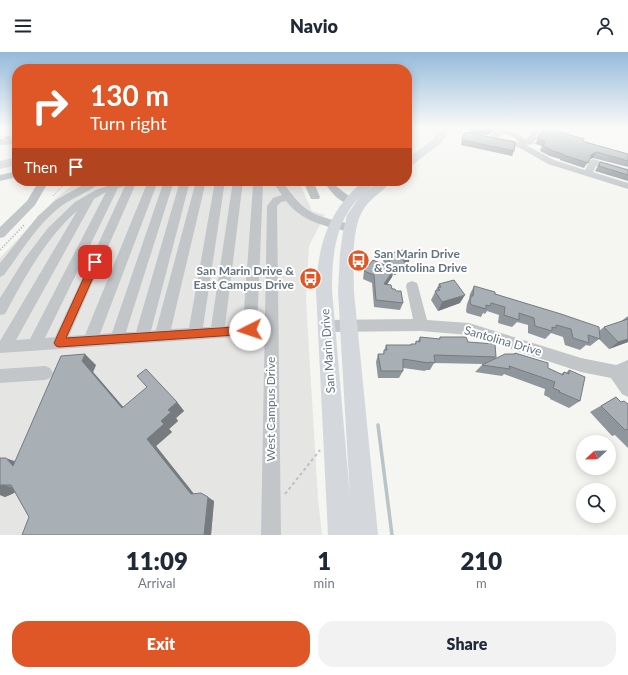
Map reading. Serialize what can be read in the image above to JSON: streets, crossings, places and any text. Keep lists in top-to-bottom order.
{
  "streets": {
    "main road": ["San Marin Drive"],
    "street": ["Santolina Drive", "West Campus Drive"]
  },
  "crossings": [
    ["Santolina Drive", "San Marin Drive"]
  ],
  "places": {
    "bus stop": ["San Marin Drive & Santolina Drive", "San Marin Drive & East Campus Drive"]
  },
  "north": "left",
  "page": {
    "header": "Navio",
    "turn": ["130 m", "Turn right"],
    "then": "Then",
    "eta": [
      "11:09",
      "Arrival",
      "1",
      "min",
      "210",
      "m"
    ],
    "buttons": ["Exit", "Share"]
  }
}
